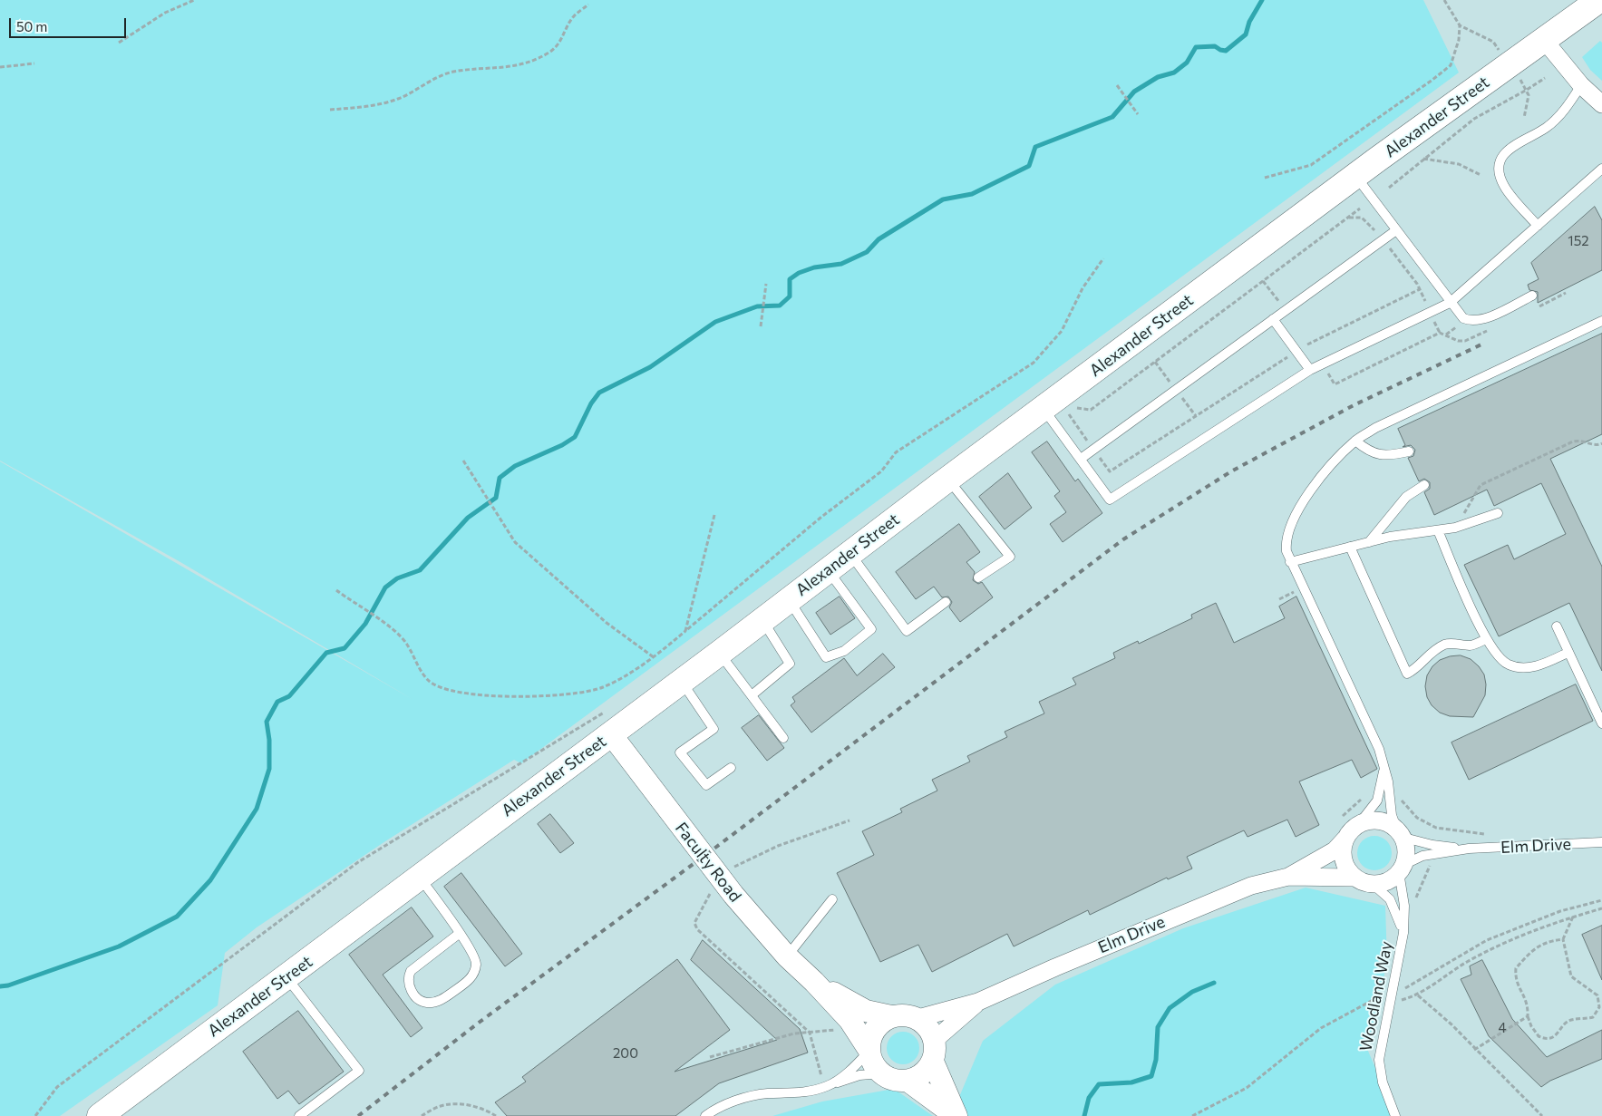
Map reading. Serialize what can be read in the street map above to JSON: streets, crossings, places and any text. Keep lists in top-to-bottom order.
{
  "streets": {
    "main road": ["Alexander Street"],
    "street": ["Elm Drive", "Faculty Road"],
    "lane": ["Woodland Way"]
  },
  "crossings": [
    ["Alexander Street", "Faculty Road"],
    ["Elm Drive", "Faculty Road"],
    ["Elm Drive", "Woodland Way"]
  ],
  "house_numbers": ["152", "4", "200"],
  "scale_bar": "50 m"
}
